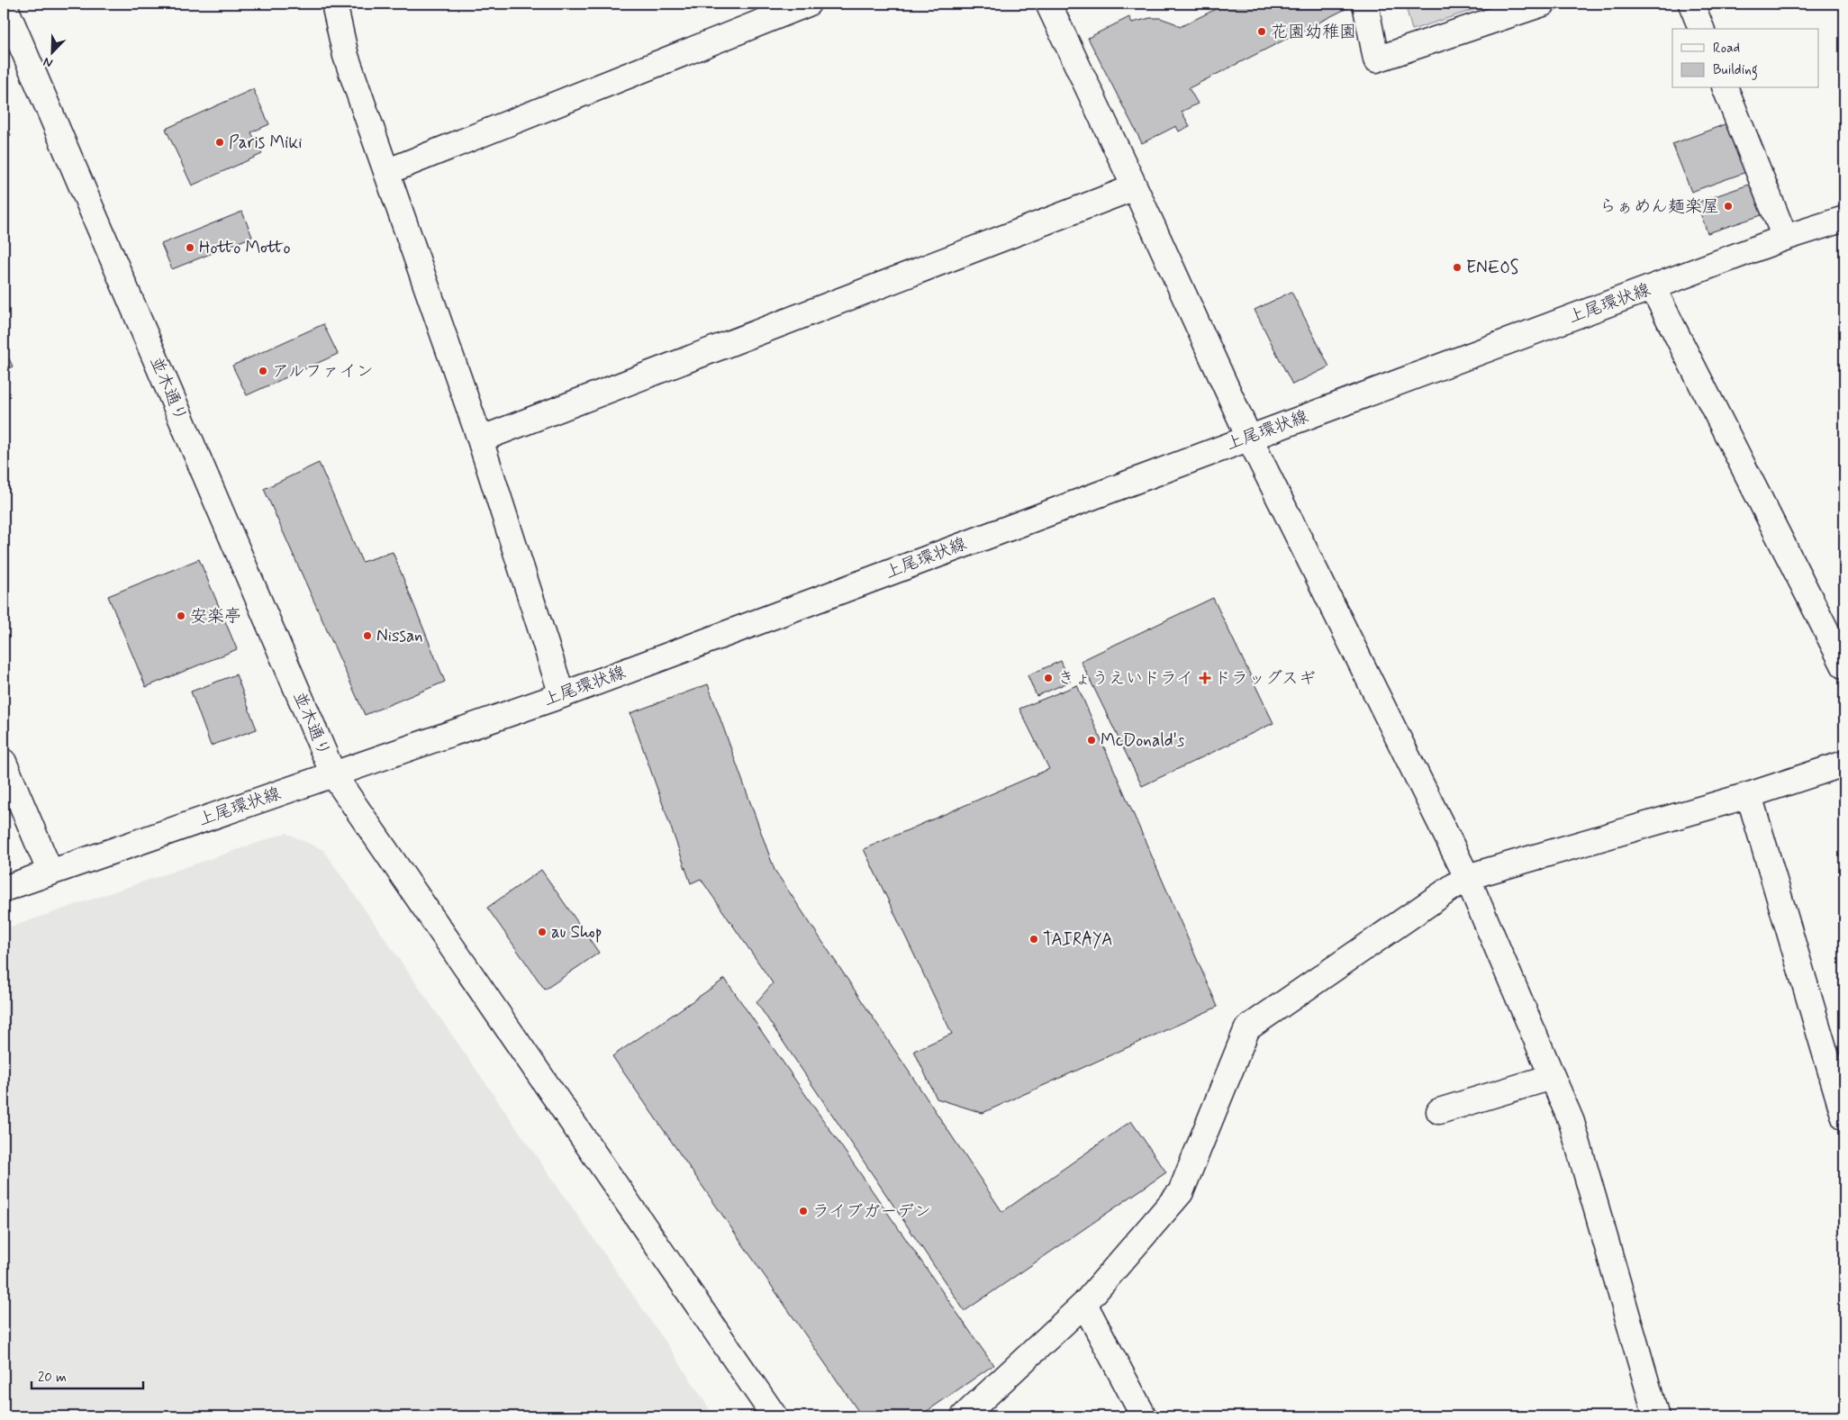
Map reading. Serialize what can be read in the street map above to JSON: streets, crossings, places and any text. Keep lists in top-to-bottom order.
{
  "streets": {
    "street": ["上尾環状線", "並木通り"]
  },
  "crossings": [
    ["上尾環状線", "並木通り"]
  ],
  "places": {
    "other": [
      "花園幼稚園",
      "Paris Miki",
      "らぁめん麺楽屋",
      "Hotto Motto",
      "ENEOS",
      "アルファイン",
      "安楽亭",
      "Nissan",
      "きょうえいドライ",
      "McDonald's",
      "au Shop",
      "TAIRAYA",
      "ライブガーデン"
    ],
    "health": ["ドラッグスギ"]
  },
  "legend": ["Road", "Building"],
  "scale_bar": "20 m",
  "north": "bottom left"
}
